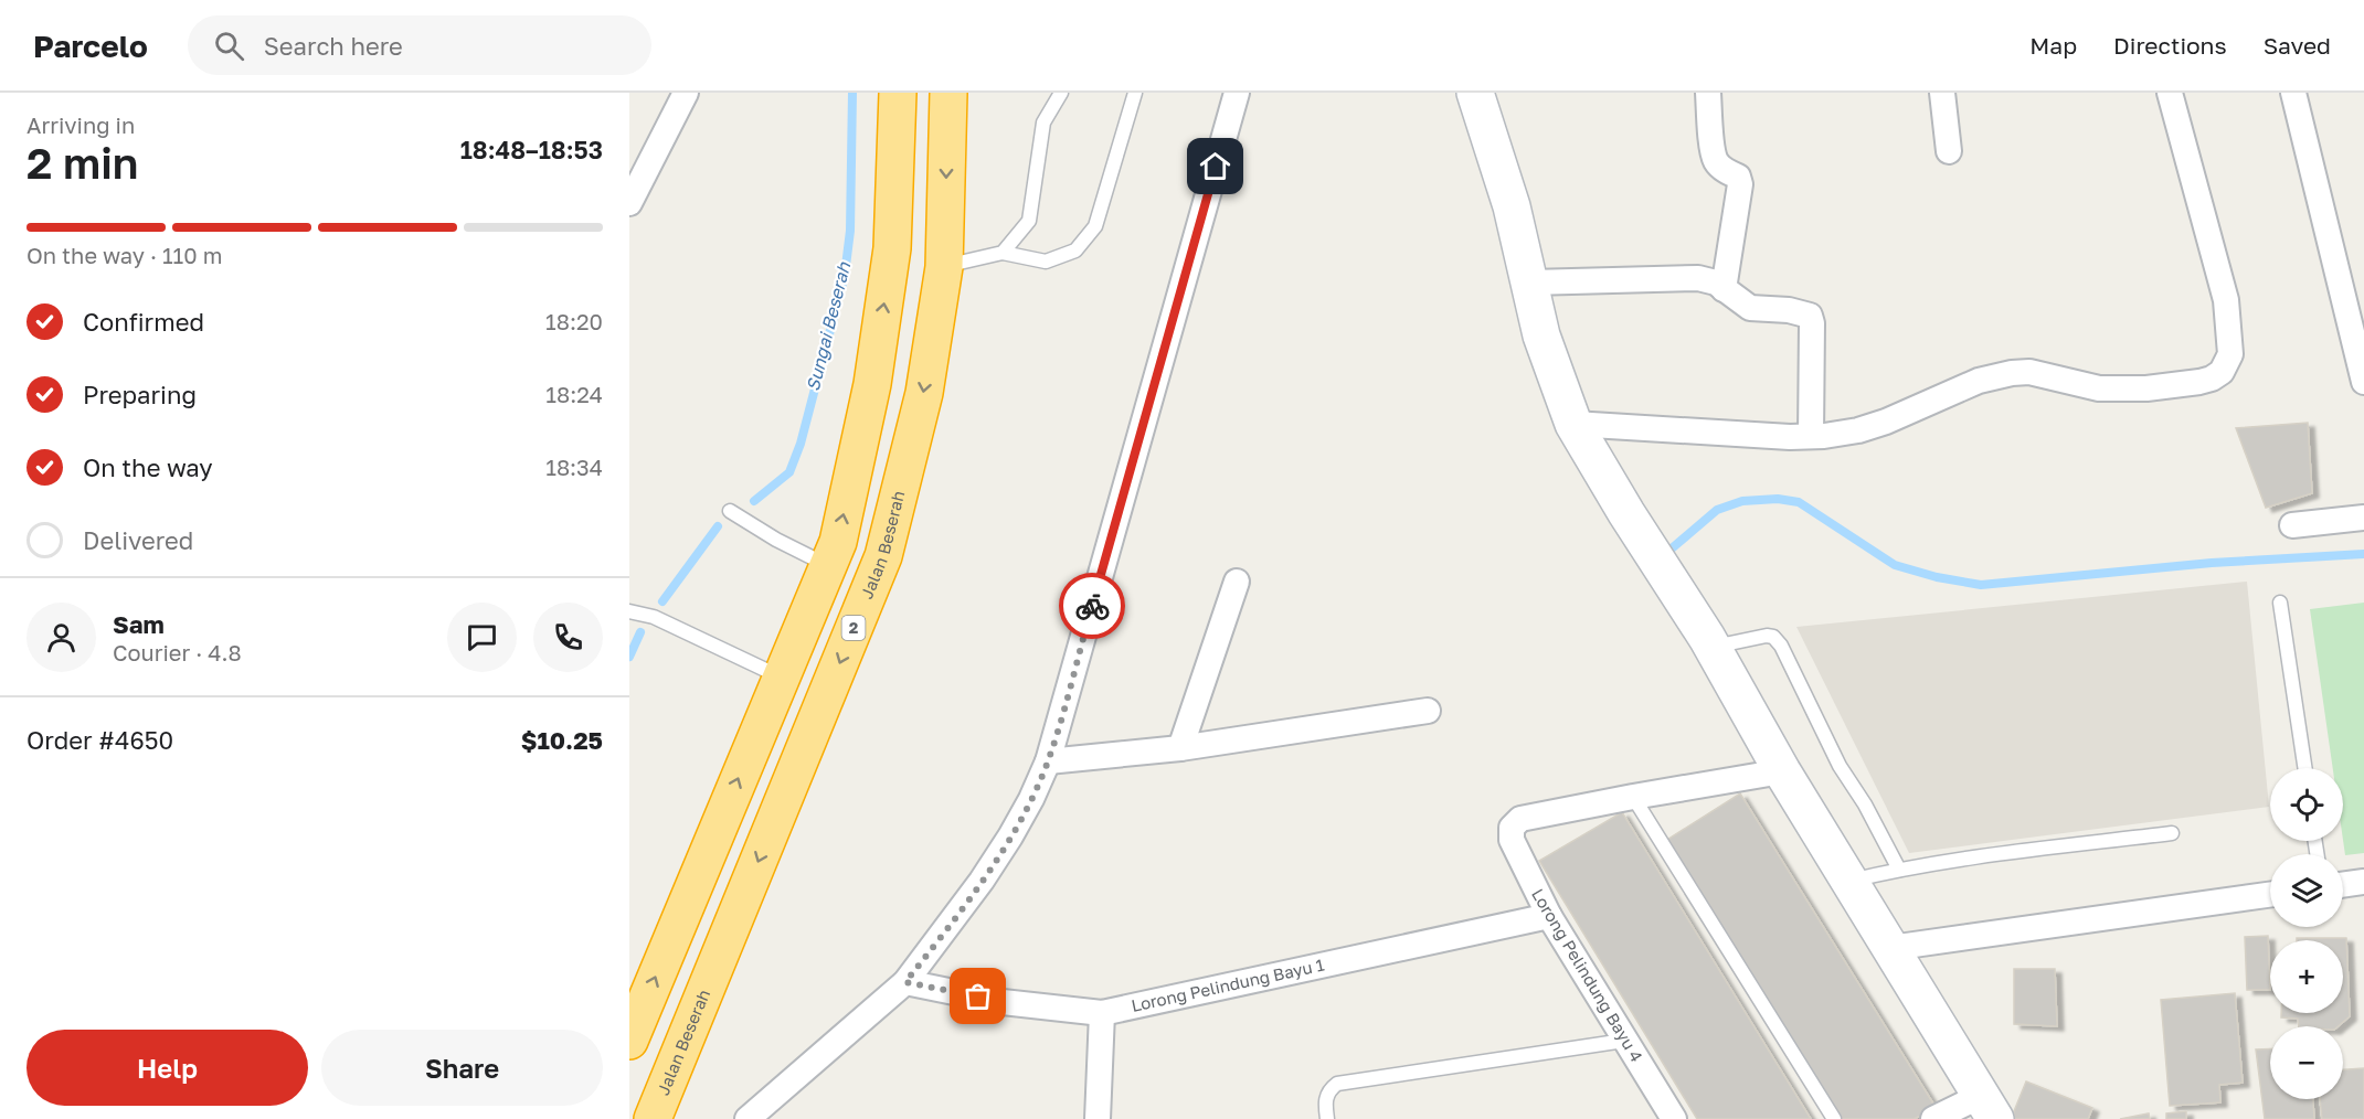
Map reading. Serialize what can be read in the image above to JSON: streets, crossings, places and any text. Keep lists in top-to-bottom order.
{
  "streets": {
    "highway": ["Jalan Beserah", "2"],
    "street": ["Lorong Pelindung Bayu 4", "Lorong Pelindung Bayu 1"]
  },
  "crossings": [
    ["Lorong Pelindung Bayu 4", "Lorong Pelindung Bayu 1"]
  ],
  "water": ["Sungai Beserah"],
  "page": {
    "header": "Parcelo",
    "search": "Search here",
    "nav": ["Map", "Directions", "Saved"],
    "heading": ["2 min", "Arriving in", "18:48–18:53"],
    "panel": [
      "Sam",
      "Courier · 4.8",
      "Order #4650",
      "$10.25"
    ],
    "bar": "On the way · 110 m",
    "list": [
      ["Confirmed", "18:20"],
      ["Preparing", "18:24"],
      ["On the way", "18:34"],
      "Delivered"
    ],
    "map_buttons": ["+", "−"],
    "buttons": ["Help", "Share"]
  }
}
